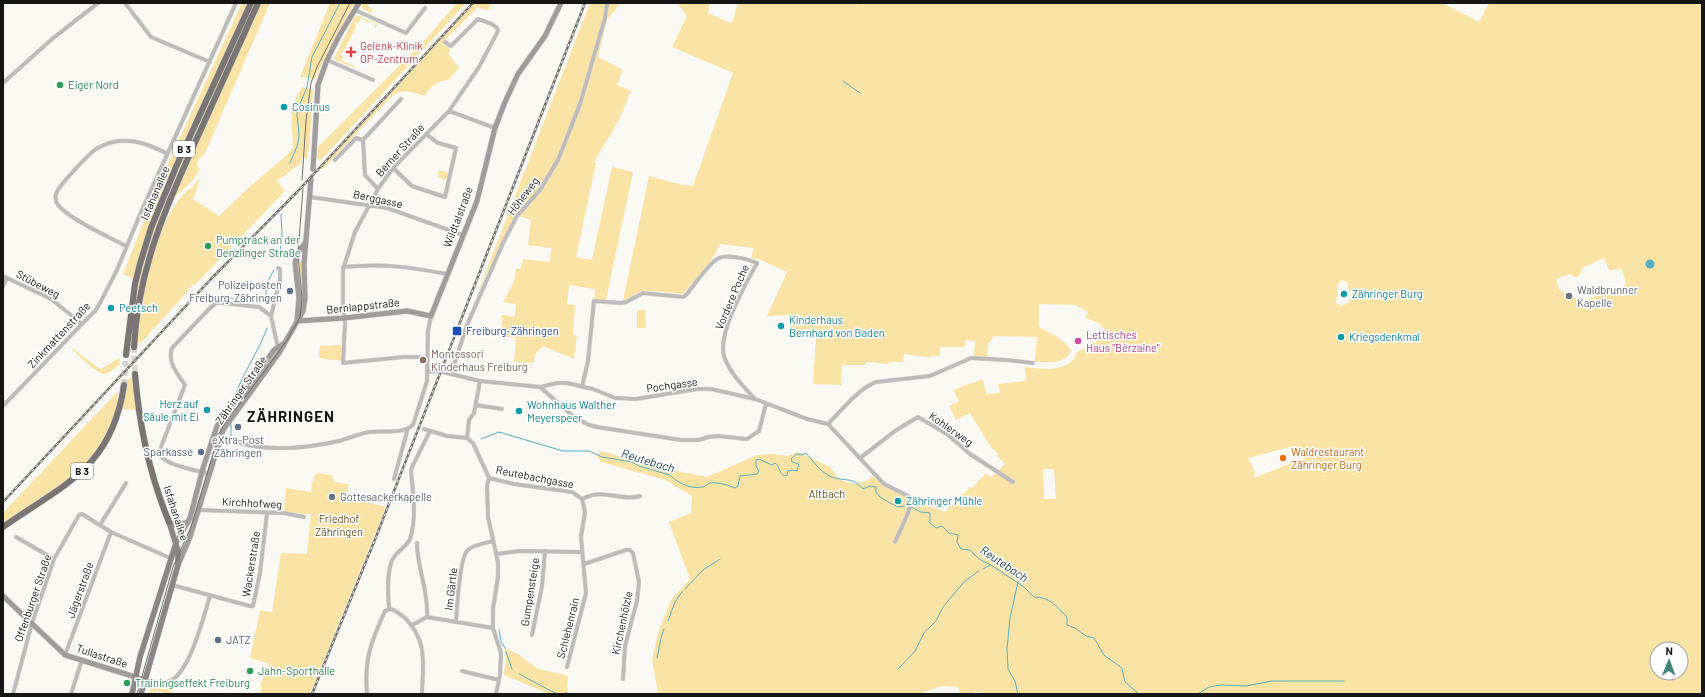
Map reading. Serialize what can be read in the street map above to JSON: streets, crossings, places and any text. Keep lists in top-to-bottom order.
{
  "streets": {
    "highway": ["B 3", "Isfahanallee"],
    "main road": ["Zähringer Straße"],
    "street": [
      "Berner Straße",
      "Höheweg",
      "Berggasse",
      "Wildtalstraße",
      "Stübeweg",
      "Vordere Poche",
      "Bernlappstraße",
      "Zinkmattenstraße",
      "Pochgasse",
      "Kohlerweg",
      "Reutebachgasse",
      "Kirchhofweg",
      "Wackerstraße",
      "Im Gärtle",
      "Jägerstraße",
      "Gumpensteige",
      "Offenburger Straße",
      "Kirchenhölzle",
      "Schlehenrain",
      "Tullastraße"
    ]
  },
  "crossings": [
    ["Berner Straße", "Berggasse"],
    ["Berner Straße", "Wildtalstraße"],
    ["Berner Straße", "Bernlappstraße"],
    ["Isfahanallee", "Zähringer Straße"],
    ["Höheweg", "Pochgasse"],
    ["Berggasse", "Wildtalstraße"],
    ["Berggasse", "Zähringer Straße"],
    ["Wildtalstraße", "Bernlappstraße"],
    ["Wildtalstraße", "Pochgasse"],
    ["Stübeweg", "Zinkmattenstraße"],
    ["Vordere Poche", "Pochgasse"],
    ["Bernlappstraße", "Zähringer Straße"],
    ["Zähringer Straße", "Kirchhofweg"],
    ["Zähringer Straße", "Wackerstraße"],
    ["Zähringer Straße", "Tullastraße"],
    ["Reutebachgasse", "Schlehenrain"],
    ["Kirchhofweg", "Wackerstraße"],
    ["Jägerstraße", "Tullastraße"],
    ["Gumpensteige", "Schlehenrain"],
    ["Offenburger Straße", "Tullastraße"],
    ["Kirchenhölzle", "Schlehenrain"]
  ],
  "districts": ["ZÄHRINGEN"],
  "water": ["Reutebach"],
  "parks": ["Altbach", "Friedhof Zähringen"],
  "places": {
    "health": ["Gelenk-Klinik OP-Zentrum"],
    "other": [
      "Eiger Nord",
      "Cosinus",
      "Pumptrack an der Denzlinger Straße",
      "Polizeiposten Freiburg-Zähringen",
      "Zähringer Burg",
      "Waldbrunner Kapelle",
      "Peetsch",
      "Kinderhaus Bernhard von Baden",
      "Kriegsdenkmal",
      "Lettisches Haus \"Bērzaine\"",
      "Montessori Kinderhaus Freiburg",
      "Herz auf Säule mit Ei",
      "Wohnhaus Walther Meyerspeer",
      "eXtra-Post Zähringen",
      "Sparkasse",
      "Waldrestaurant Zähringer Burg",
      "Gottesackerkapelle",
      "Zähringer Mühle",
      "JATZ",
      "Jahn-Sporthalle",
      "Trainingseffekt Freiburg"
    ],
    "transit": ["Freiburg-Zähringen"]
  },
  "north": "top"
}
